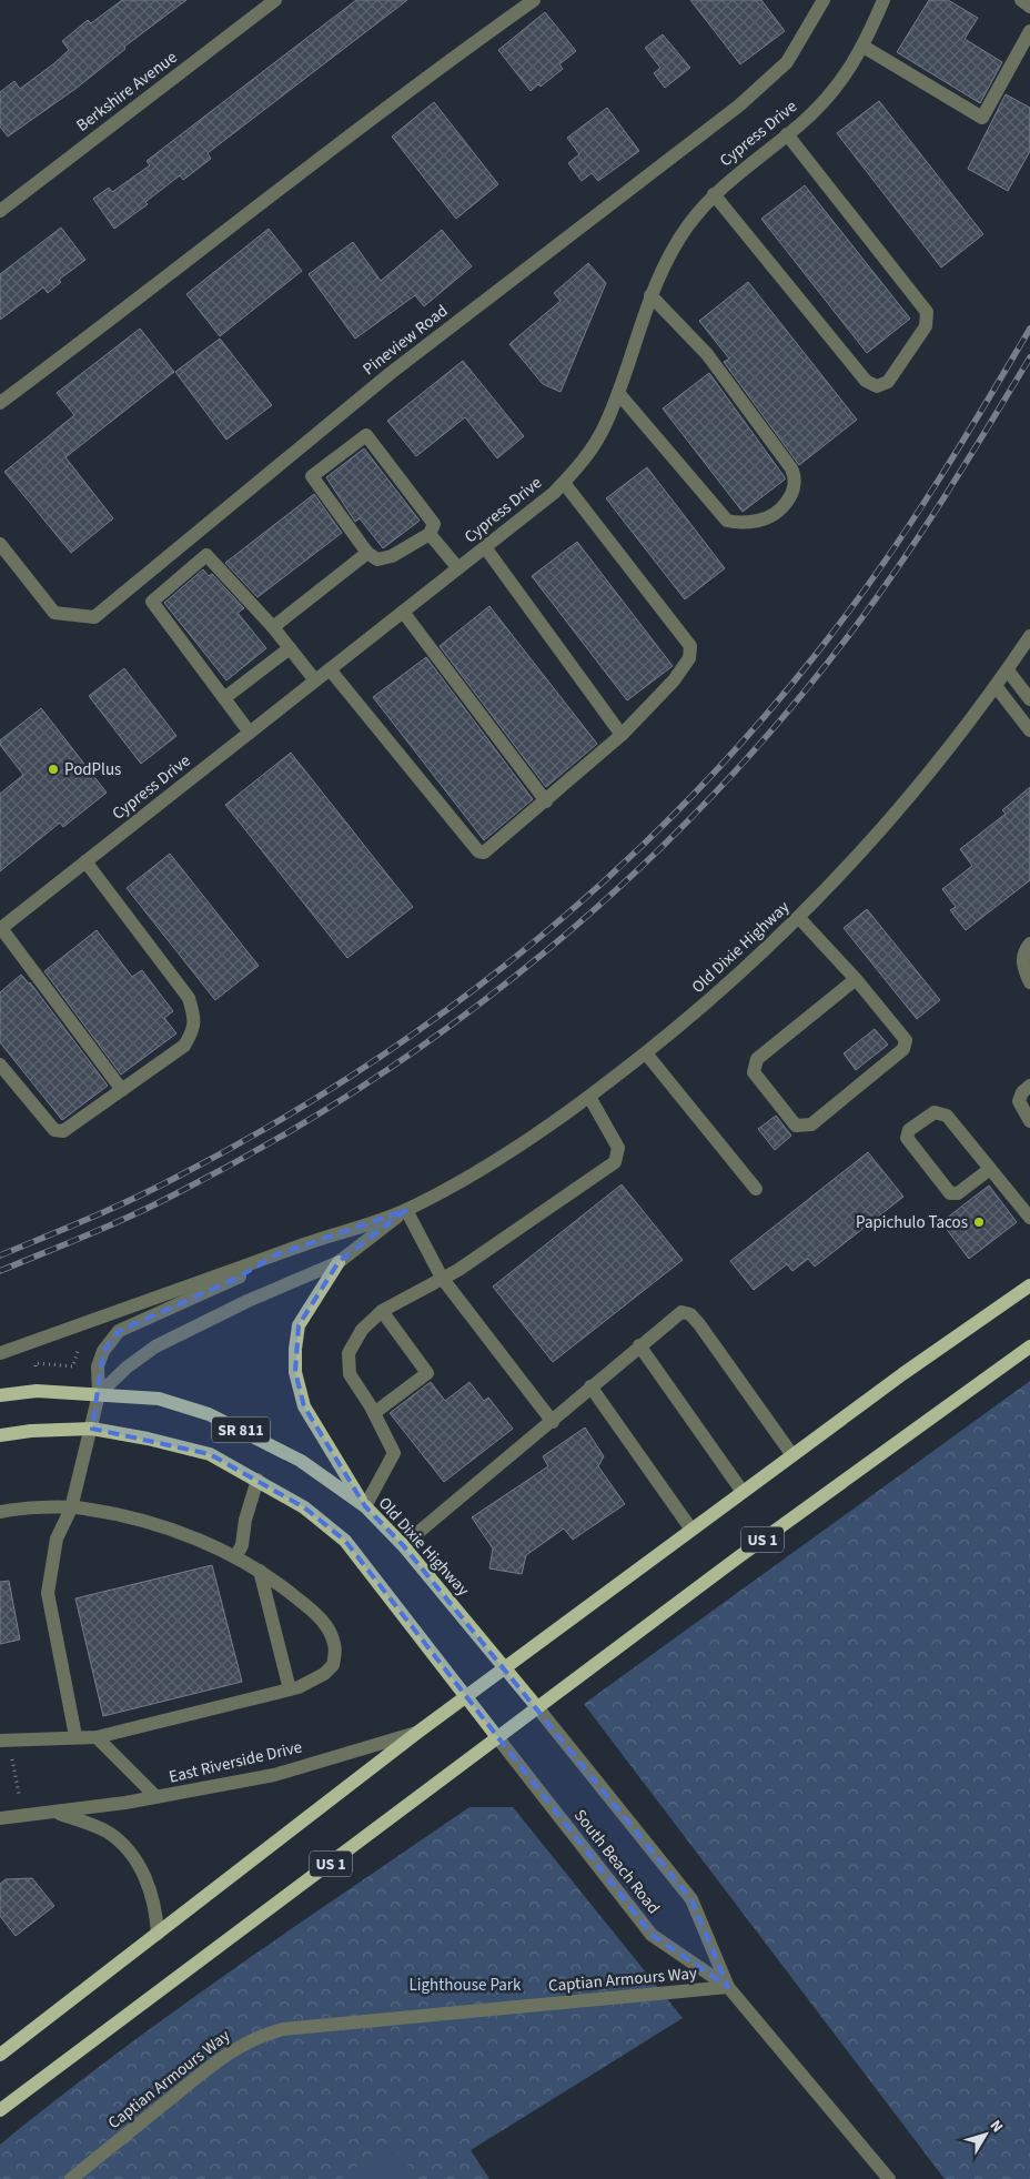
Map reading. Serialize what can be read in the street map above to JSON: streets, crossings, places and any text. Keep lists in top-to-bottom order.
{
  "streets": {
    "main road": ["Old Dixie Highway", "SR 811", "US 1"],
    "street": [
      "Berkshire Avenue",
      "Cypress Drive",
      "Pineview Road",
      "East Riverside Drive",
      "South Beach Road",
      "Captian Armours Way"
    ]
  },
  "crossings": [
    ["Old Dixie Highway", "US 1"],
    ["Old Dixie Highway", "South Beach Road"],
    ["SR 811", "US 1"],
    ["SR 811", "South Beach Road"],
    ["US 1", "South Beach Road"],
    ["South Beach Road", "Captian Armours Way"]
  ],
  "parks": ["Lighthouse Park"],
  "places": ["PodPlus", "Papichulo Tacos"],
  "north": "top right"
}
